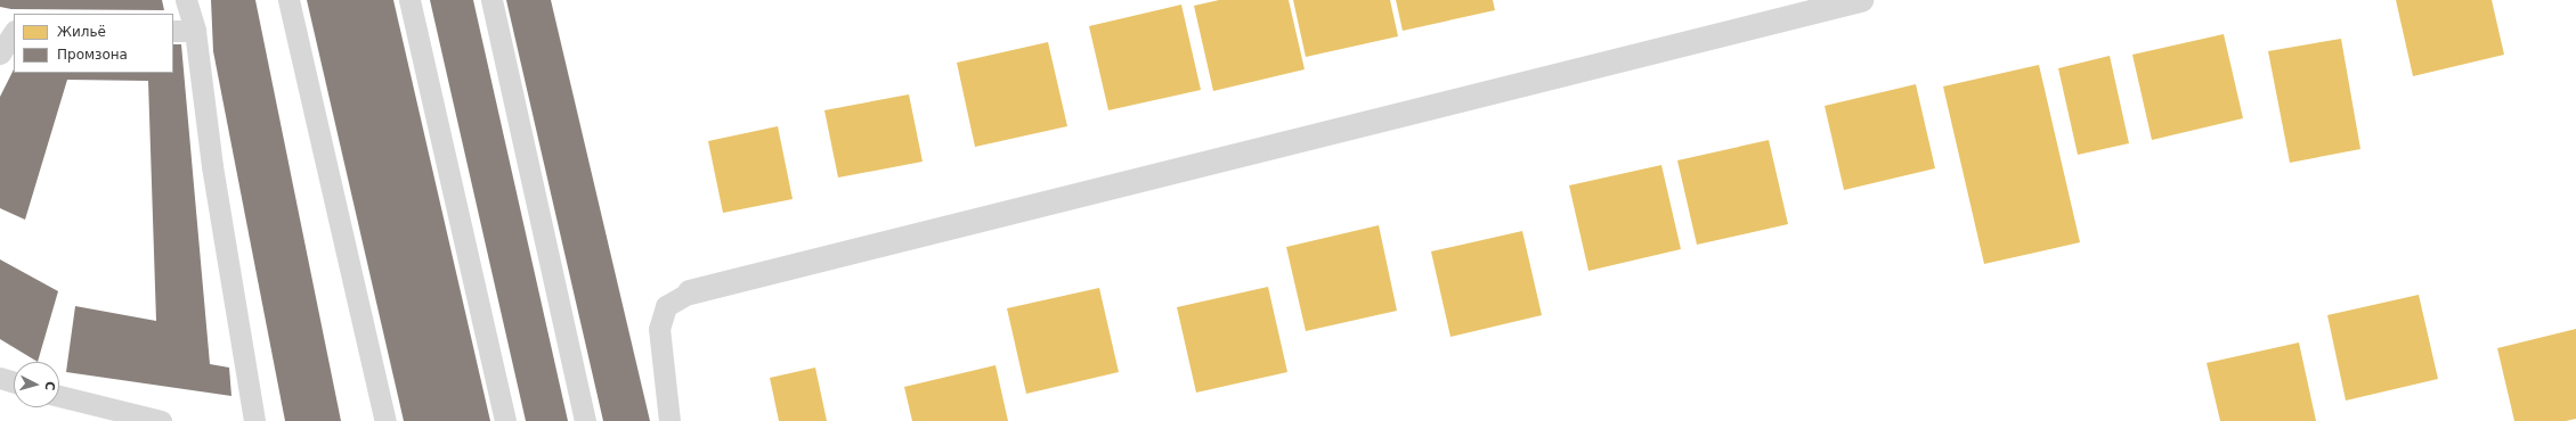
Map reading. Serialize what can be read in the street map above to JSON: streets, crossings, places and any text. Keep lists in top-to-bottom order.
{
  "legend": ["Жильё", "Промзона"],
  "north": "right"
}
